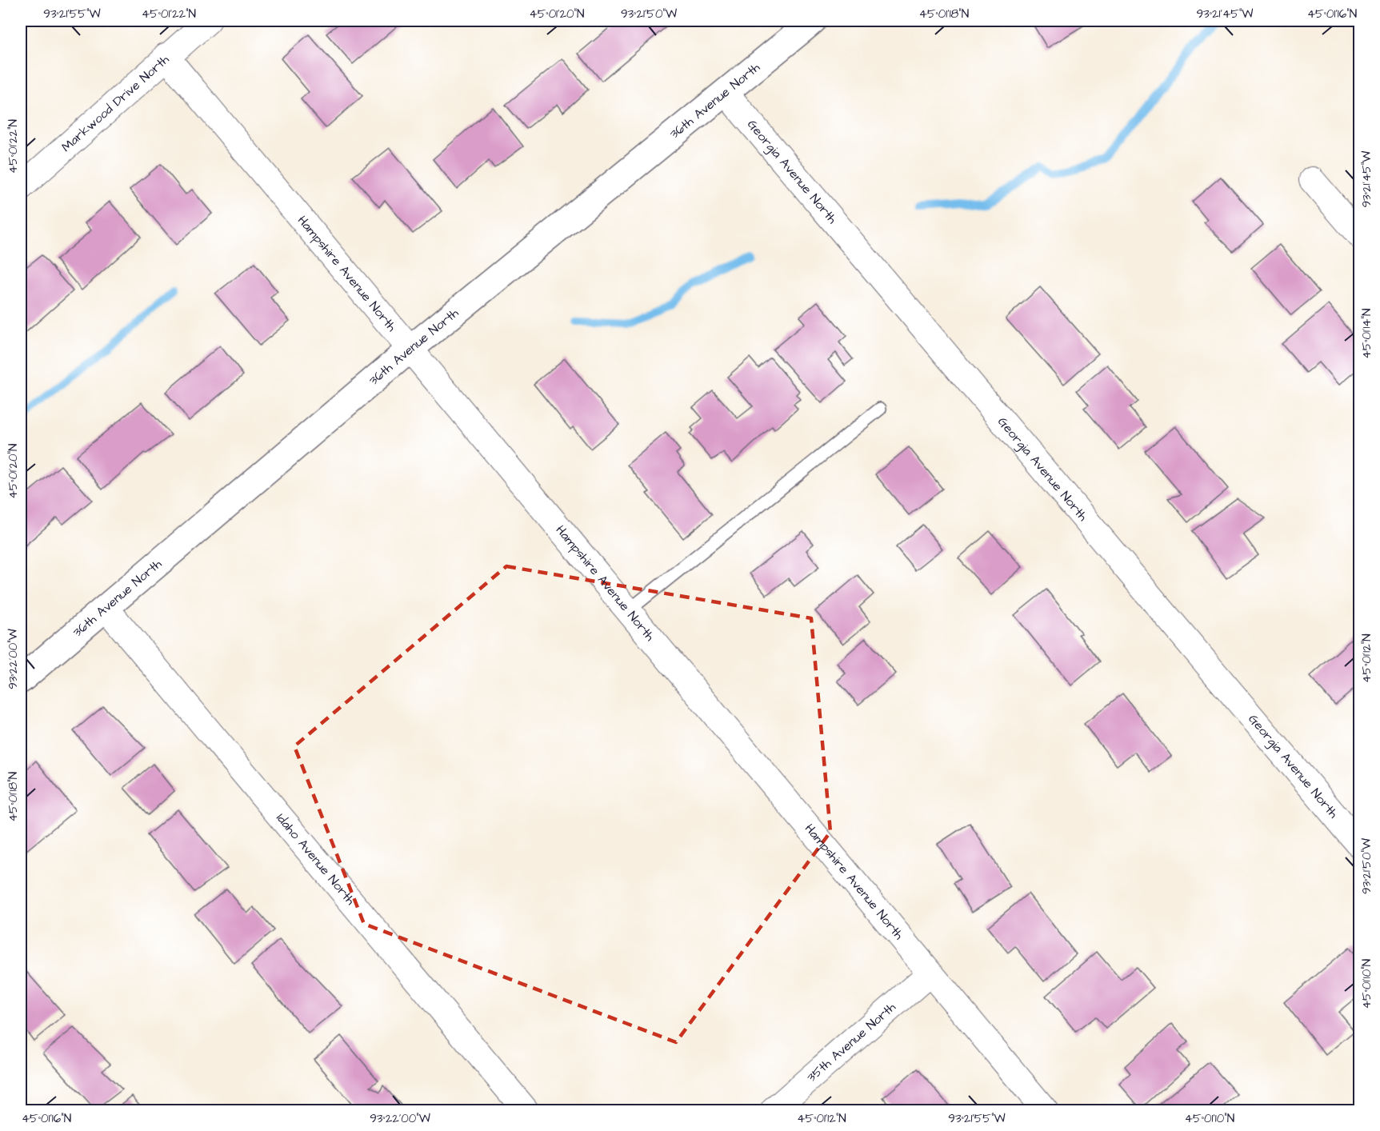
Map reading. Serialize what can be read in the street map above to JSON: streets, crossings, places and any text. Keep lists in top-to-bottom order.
{
  "streets": {
    "street": [
      "36th Avenue North",
      "Markwood Drive North",
      "Georgia Avenue North",
      "Hampshire Avenue North",
      "Idaho Avenue North",
      "35th Avenue North"
    ]
  },
  "crossings": [
    ["36th Avenue North", "Georgia Avenue North"],
    ["36th Avenue North", "Hampshire Avenue North"],
    ["36th Avenue North", "Idaho Avenue North"],
    ["Markwood Drive North", "Hampshire Avenue North"],
    ["Hampshire Avenue North", "35th Avenue North"]
  ],
  "coordinates": [
    "93°21'55\"W",
    "45°01'22\"N",
    "45°01'20\"N",
    "93°21'50\"W",
    "45°01'18\"N",
    "93°21'45\"W",
    "45°01'16\"N",
    "45°01'14\"N",
    "45°01'12\"N",
    "93°22'00\"W",
    "45°01'10\"N"
  ]
}
